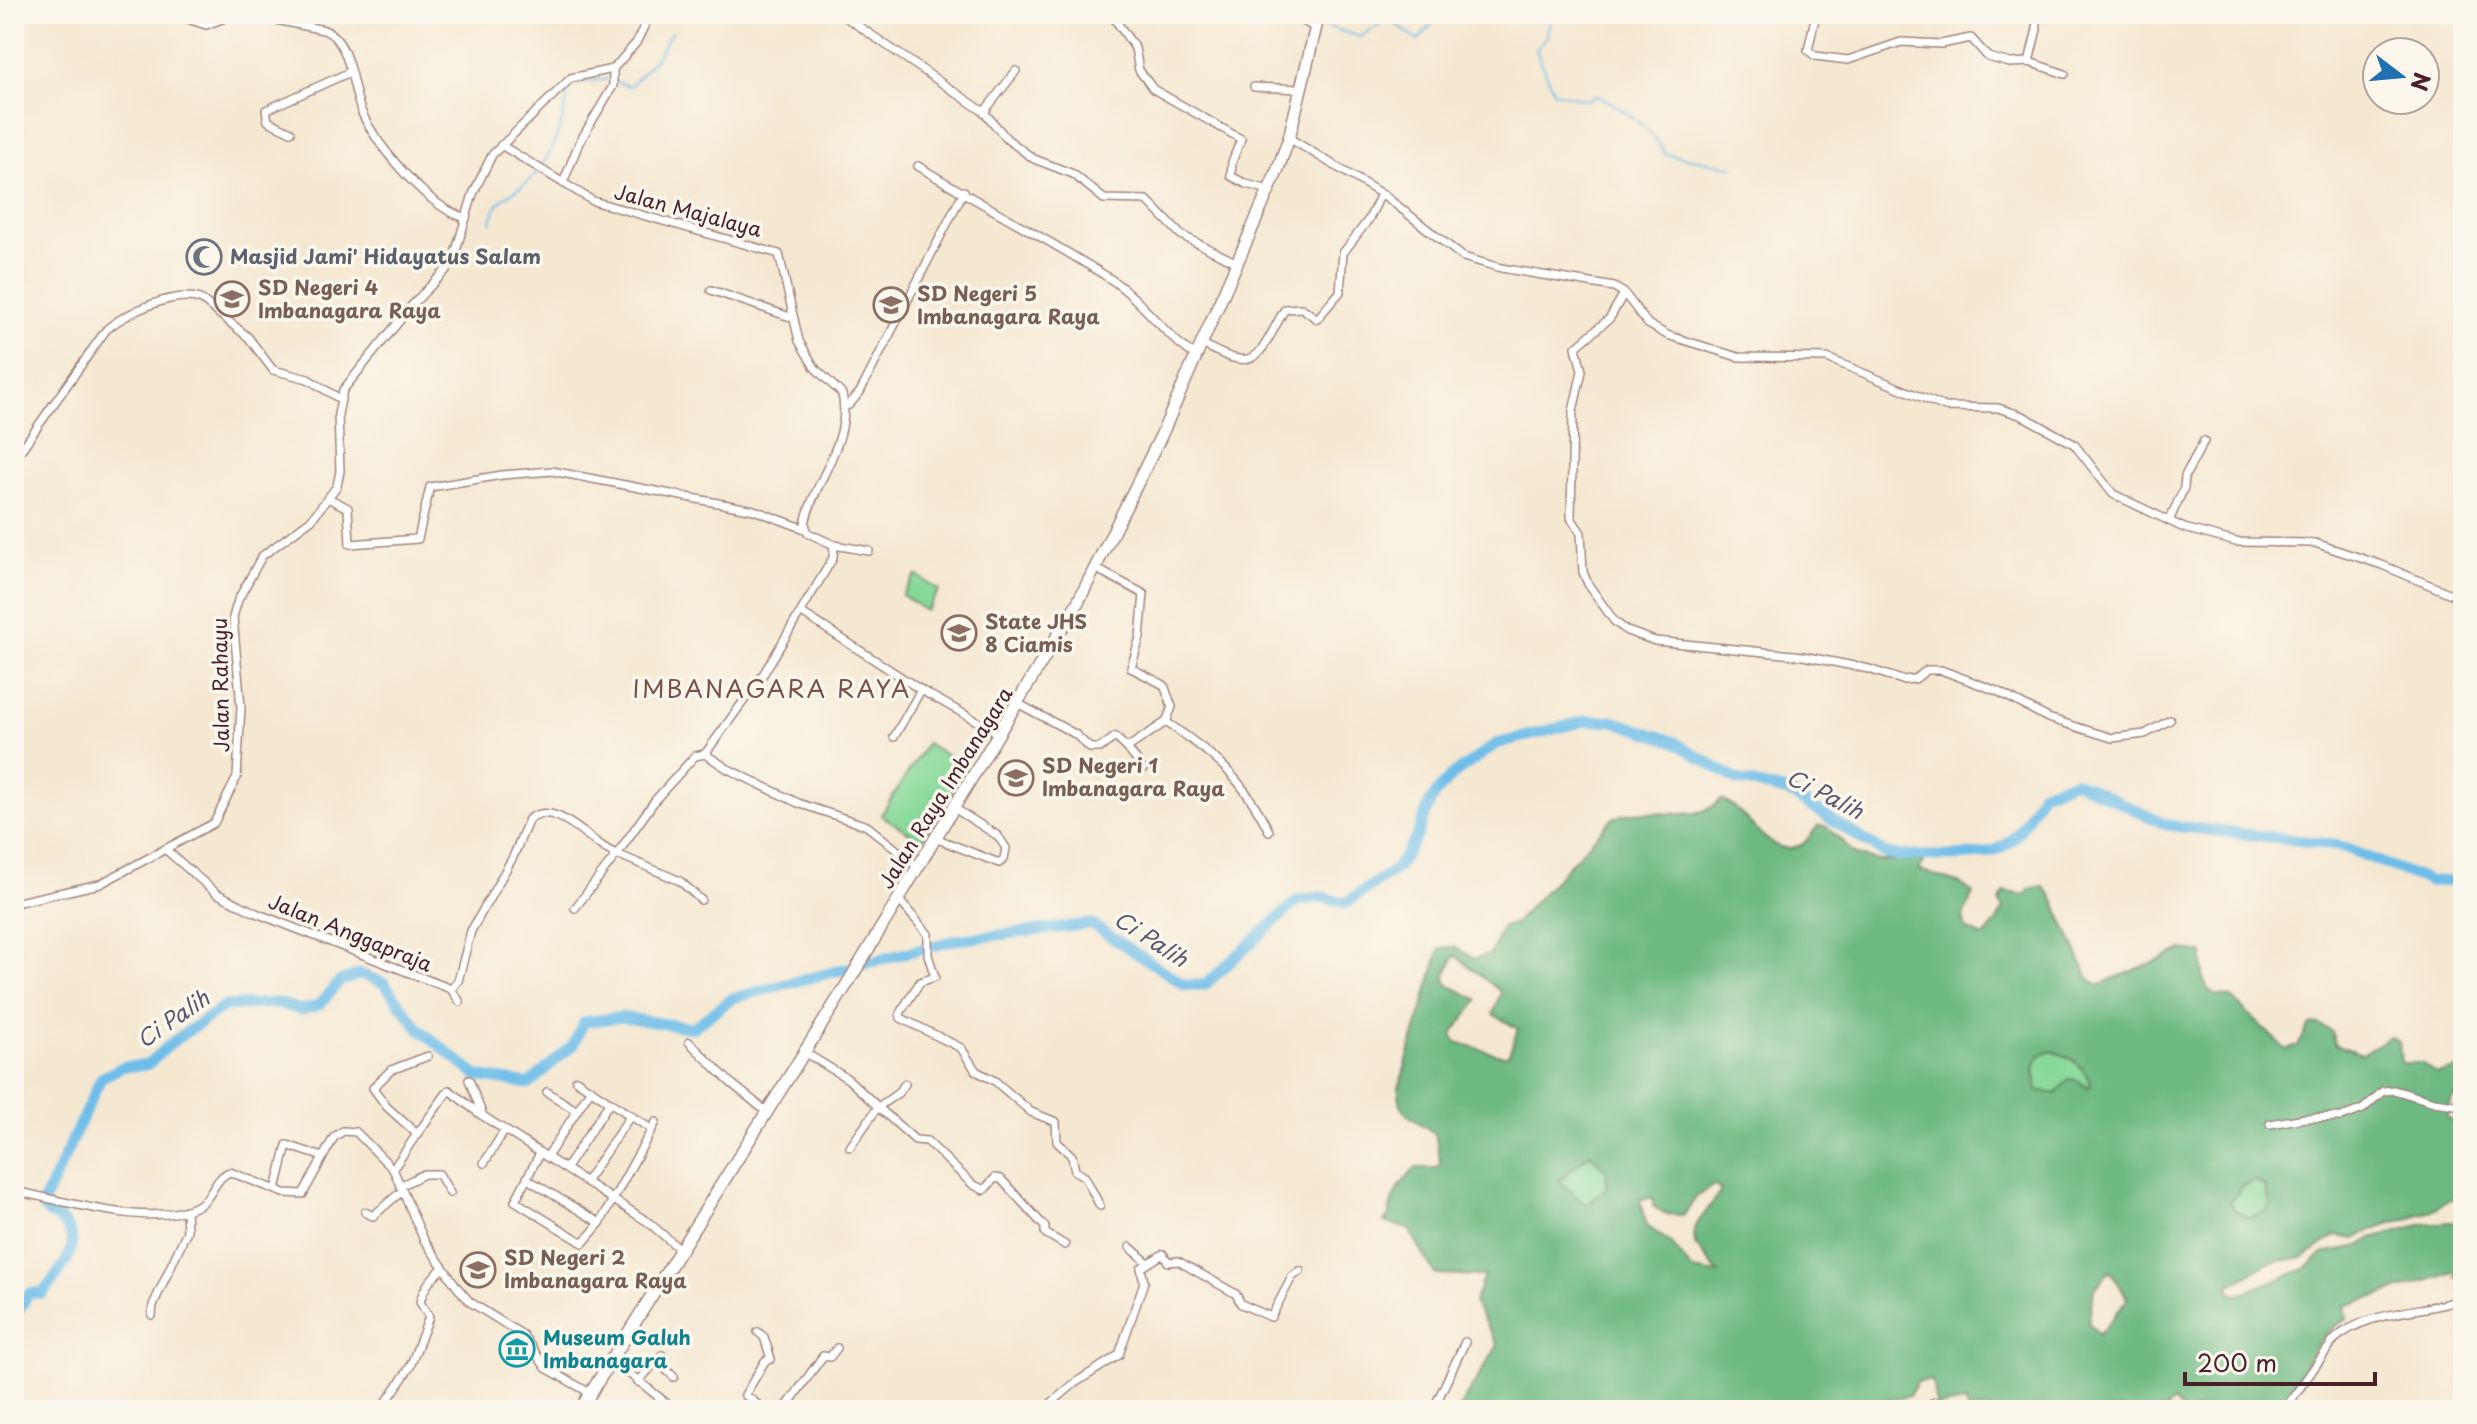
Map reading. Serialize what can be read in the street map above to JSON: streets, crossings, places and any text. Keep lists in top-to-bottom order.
{
  "streets": {
    "highway": ["Jalan Raya Imbanagara"],
    "street": ["Jalan Majalaya", "Jalan Rahayu", "Jalan Anggapraja"]
  },
  "crossings": [
    ["Jalan Rahayu", "Jalan Anggapraja"]
  ],
  "districts": ["IMBANAGARA RAYA"],
  "water": ["Ci Palih"],
  "places": {
    "mosque": ["Masjid Jami' Hidayatus Salam"],
    "school or university": [
      "SD Negeri 4 Imbanagara Raya",
      "SD Negeri 5 Imbanagara Raya",
      "State JHS 8 Ciamis",
      "SD Negeri 1 Imbanagara Raya",
      "SD Negeri 2 Imbanagara Raya"
    ],
    "museum": ["Museum Galuh Imbanagara"]
  },
  "scale_bar": "200 m",
  "north": "right"
}
